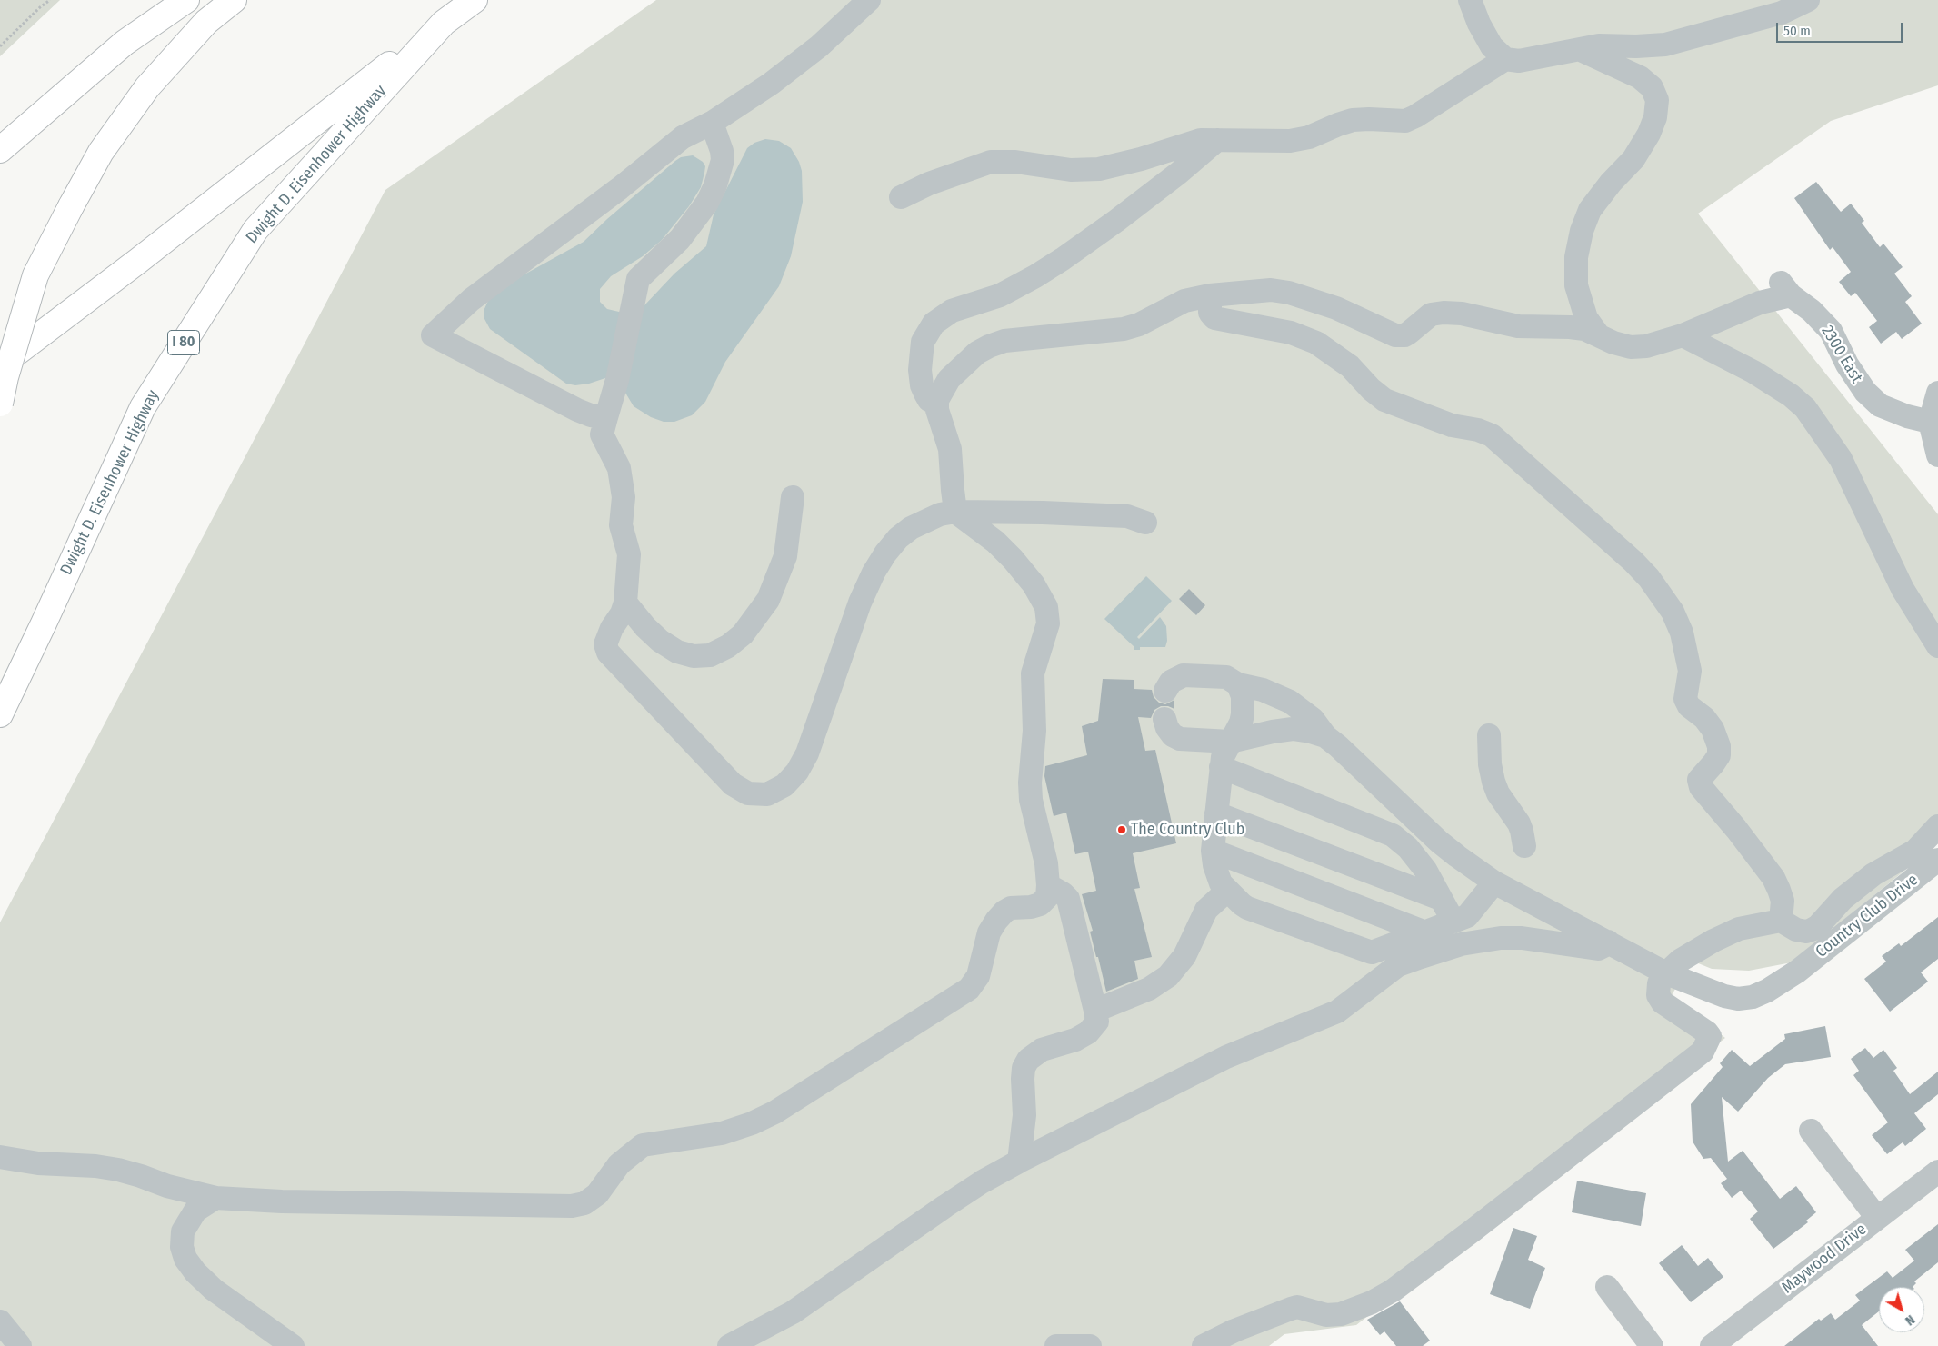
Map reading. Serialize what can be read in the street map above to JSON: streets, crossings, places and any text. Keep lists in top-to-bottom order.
{
  "streets": {
    "highway": ["Dwight D. Eisenhower Highway", "I 80"],
    "street": ["2300 East", "Country Club Drive", "Maywood Drive"]
  },
  "places": ["The Country Club"],
  "scale_bar": "50 m",
  "north": "bottom right"
}
